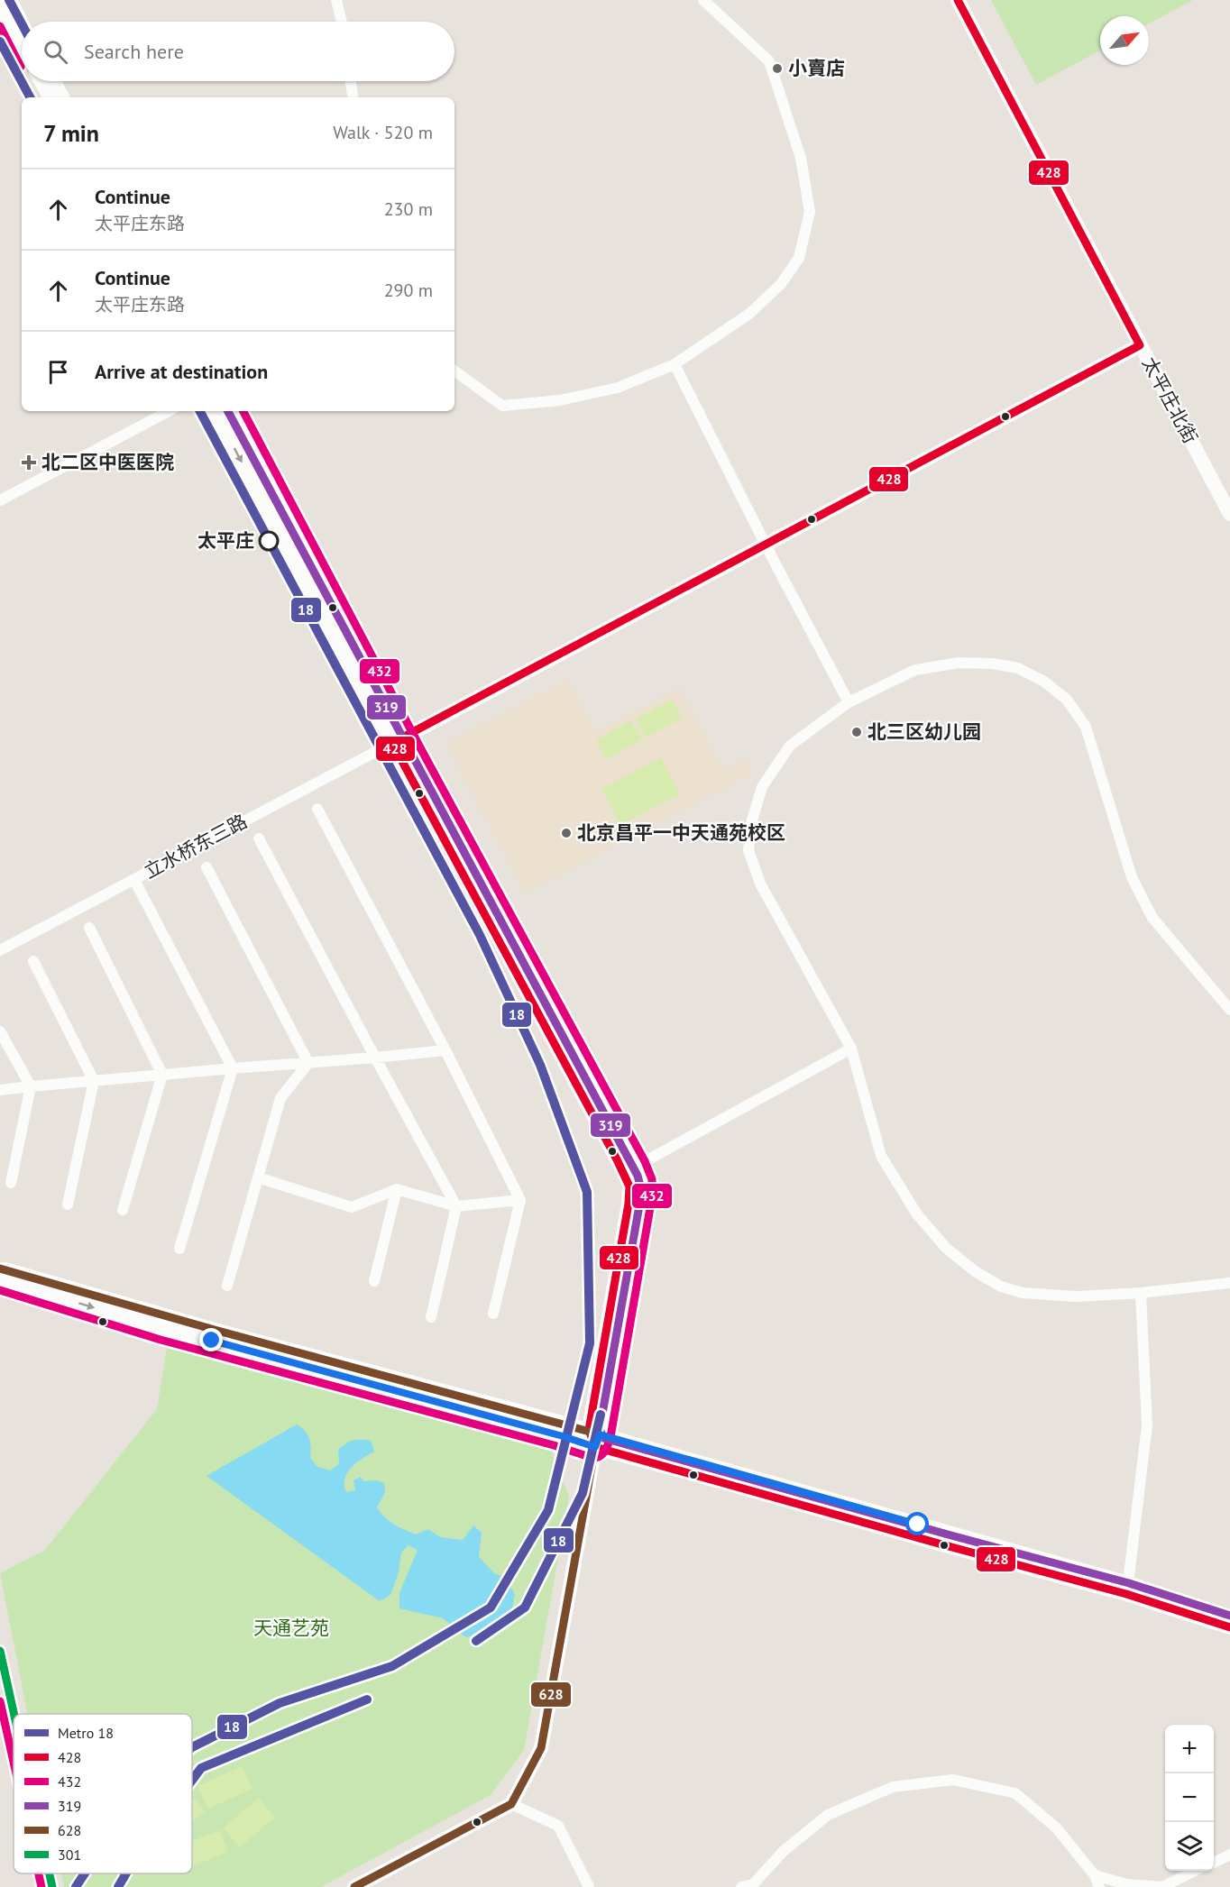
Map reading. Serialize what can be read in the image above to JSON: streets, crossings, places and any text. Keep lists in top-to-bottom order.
{
  "streets": {
    "main road": ["太平庄北街"],
    "street": ["立水桥东三路"]
  },
  "parks": ["天通艺苑"],
  "places": {
    "other": [
      "小賣店",
      "太平庄",
      "北三区幼儿园",
      "北京昌平一中天通苑校区"
    ],
    "health": ["北二区中医医院"]
  },
  "lines": [
    "metro line 18",
    "transit line 428",
    "transit line 319",
    "transit line 432",
    "transit line 628",
    "transit line 301"
  ],
  "legend": [
    "Metro 18",
    "428",
    "432",
    "319",
    "628",
    "301"
  ],
  "north": "top right",
  "page": {
    "search": "Search here",
    "heading": ["7 min", "Walk · 520 m"],
    "list": [
      ["Continue", "太平庄东路", "230 m"],
      ["Continue", "太平庄东路", "290 m"],
      "Arrive at destination"
    ],
    "map_buttons": ["+", "−"]
  }
}
